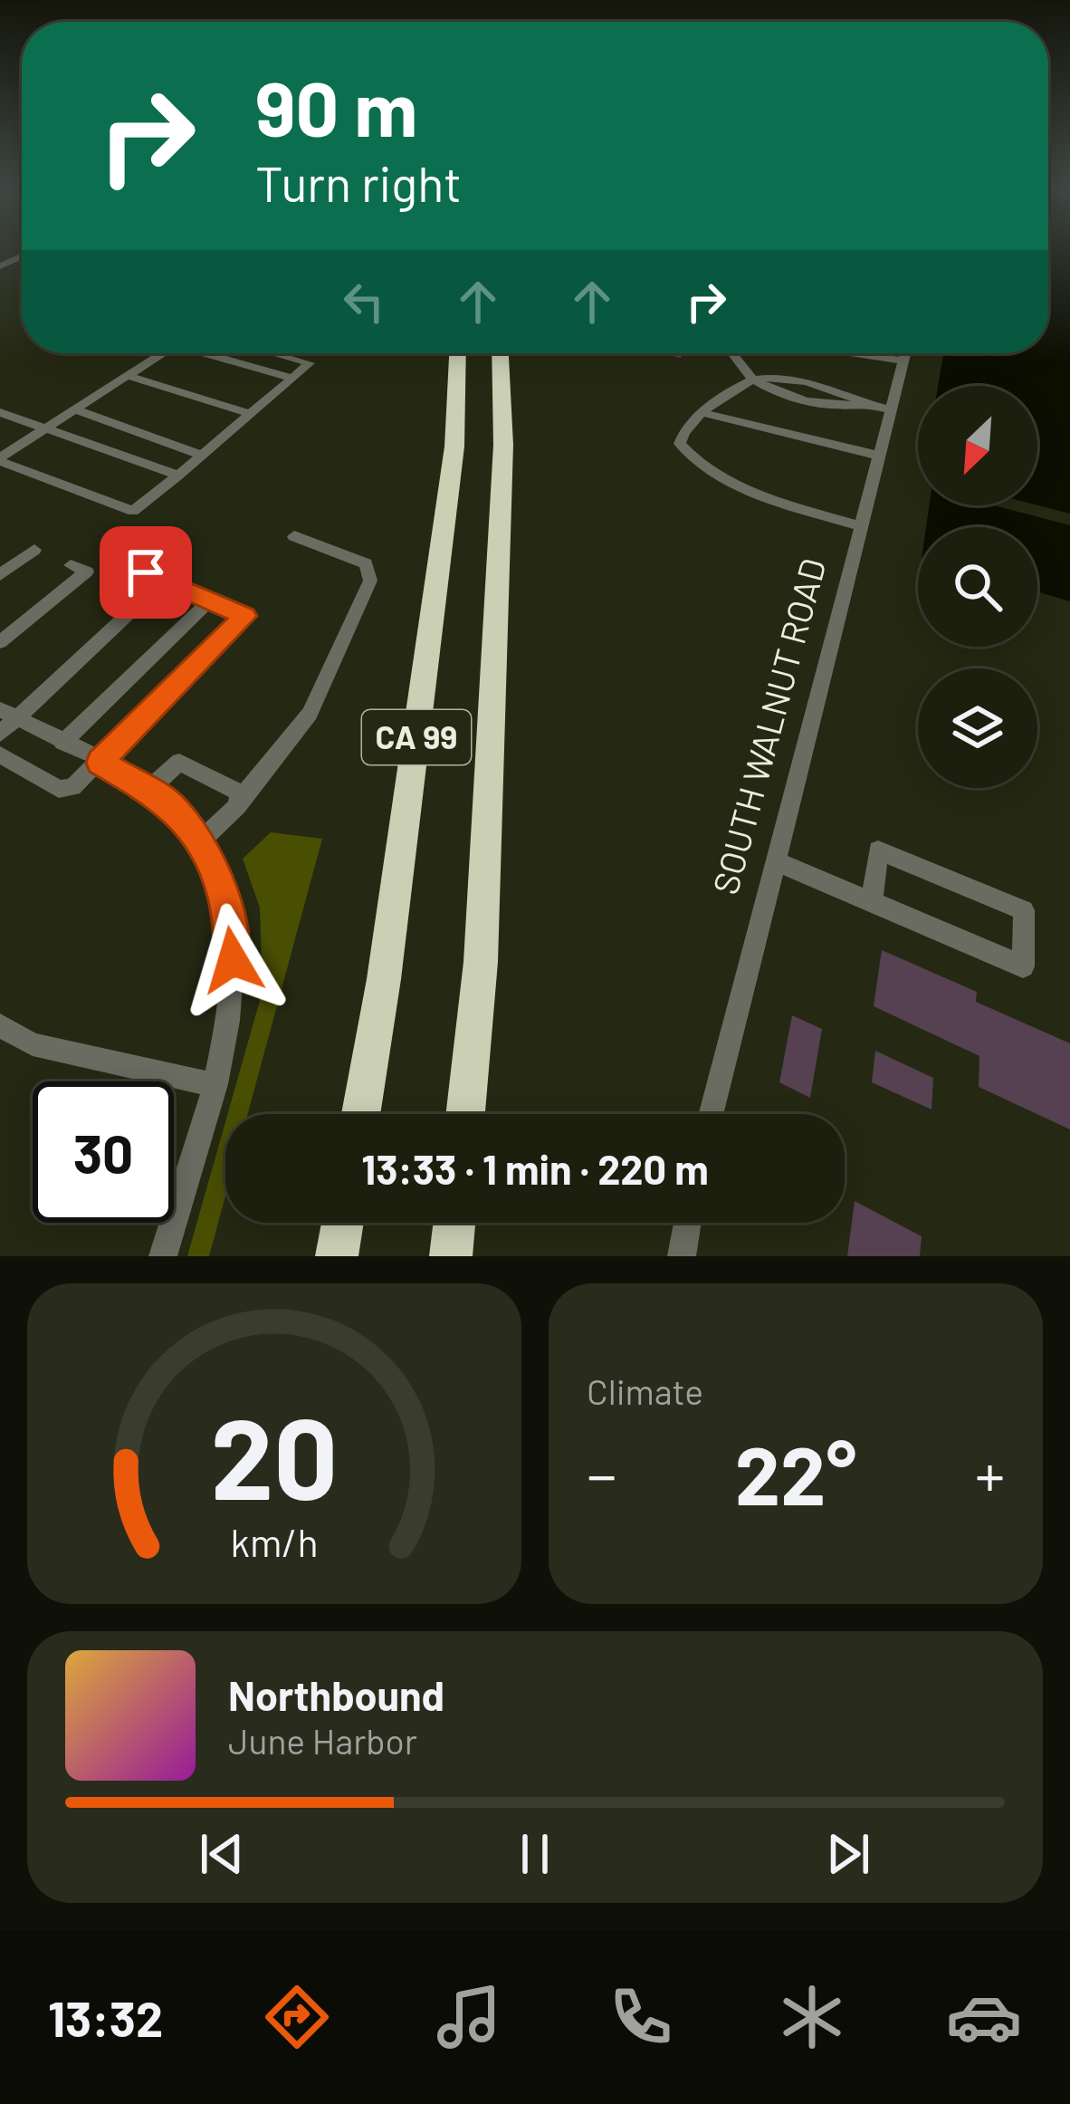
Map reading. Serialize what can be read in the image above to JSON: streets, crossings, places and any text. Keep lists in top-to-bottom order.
{
  "streets": {
    "highway": ["CA 99"],
    "street": ["SOUTH WALNUT ROAD"]
  },
  "north": "bottom left",
  "page": {
    "turn": ["90 m", "Turn right"],
    "limit": "30",
    "trip": "13:33 · 1 min · 220 m",
    "tile": "Climate",
    "heat": ["−", "22°", "+"],
    "song": ["Northbound", "June Harbor"],
    "tabs": "13:32",
    "gauge": ["20", "km/h"]
  }
}
